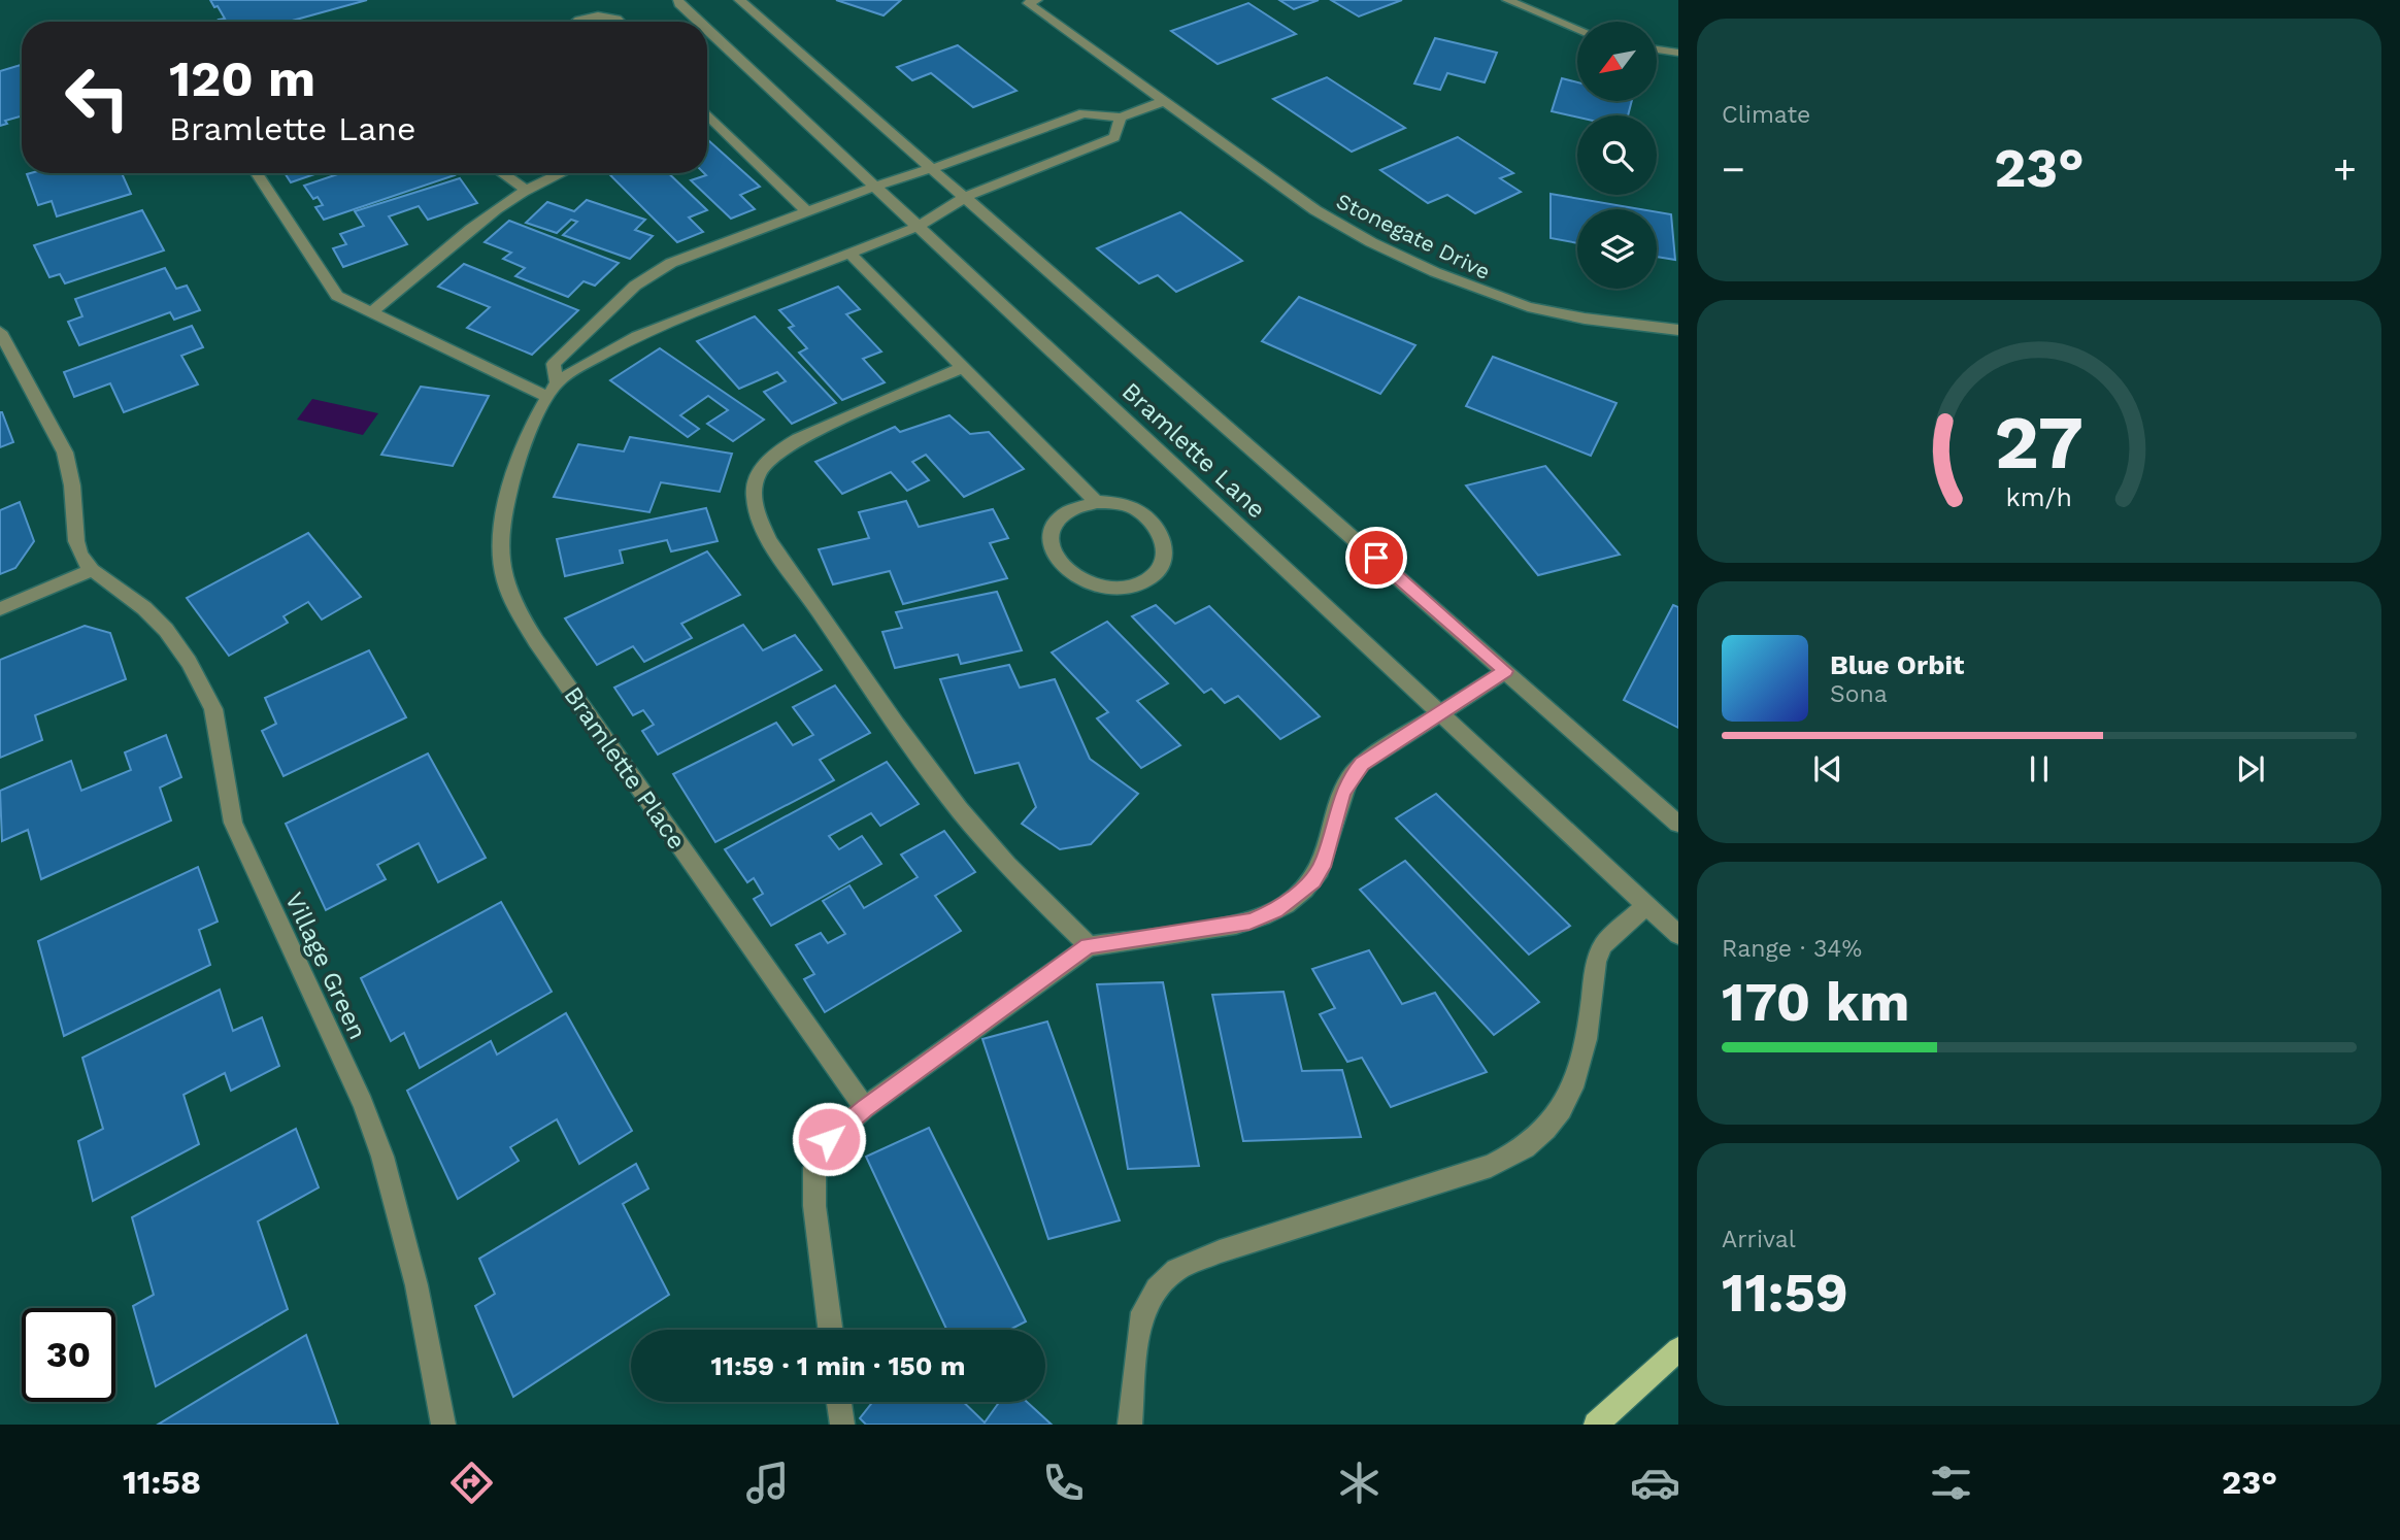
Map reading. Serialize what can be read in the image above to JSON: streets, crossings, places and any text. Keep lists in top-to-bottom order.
{
  "streets": {
    "street": [
      "Stonegate Drive",
      "Bramlette Lane",
      "Bramlette Place",
      "Village Green"
    ]
  },
  "crossings": [
    ["Bramlette Lane", "Bramlette Place"]
  ],
  "north": "bottom left",
  "page": {
    "tile": [
      "Climate",
      ["Range · 34%", "170 km"],
      ["Arrival", "11:59"]
    ],
    "turn": ["120 m", "Bramlette Lane"],
    "heat": ["−", "23°", "+"],
    "song": ["Blue Orbit", "Sona"],
    "limit": "30",
    "trip": "11:59 · 1 min · 150 m",
    "tabs": ["11:58", "23°"],
    "gauge": ["27", "km/h"]
  }
}
